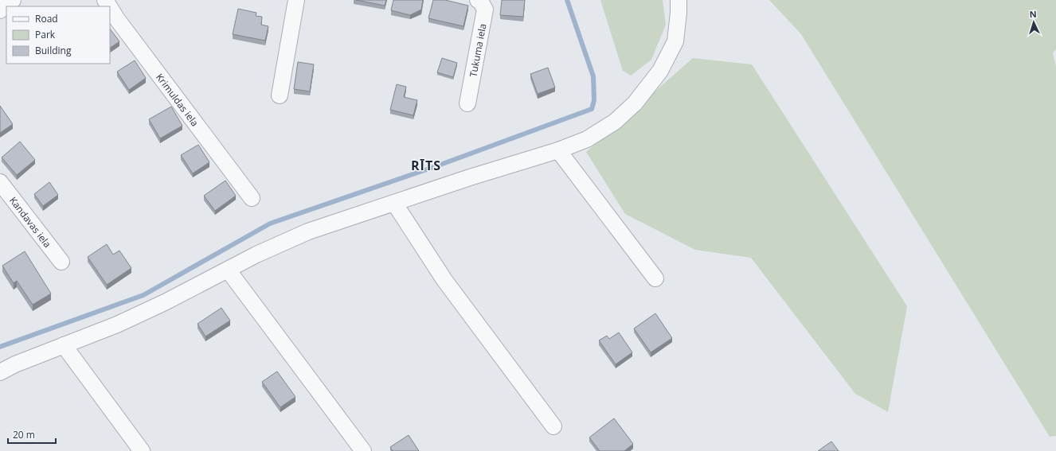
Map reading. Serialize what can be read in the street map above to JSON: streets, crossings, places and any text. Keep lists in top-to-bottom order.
{
  "streets": {
    "street": ["Tukuma iela", "Krimuldas iela", "Kandavas iela"]
  },
  "districts": ["RĪTS"],
  "legend": ["Road", "Park", "Building"],
  "scale_bar": "20 m",
  "north": "top"
}
